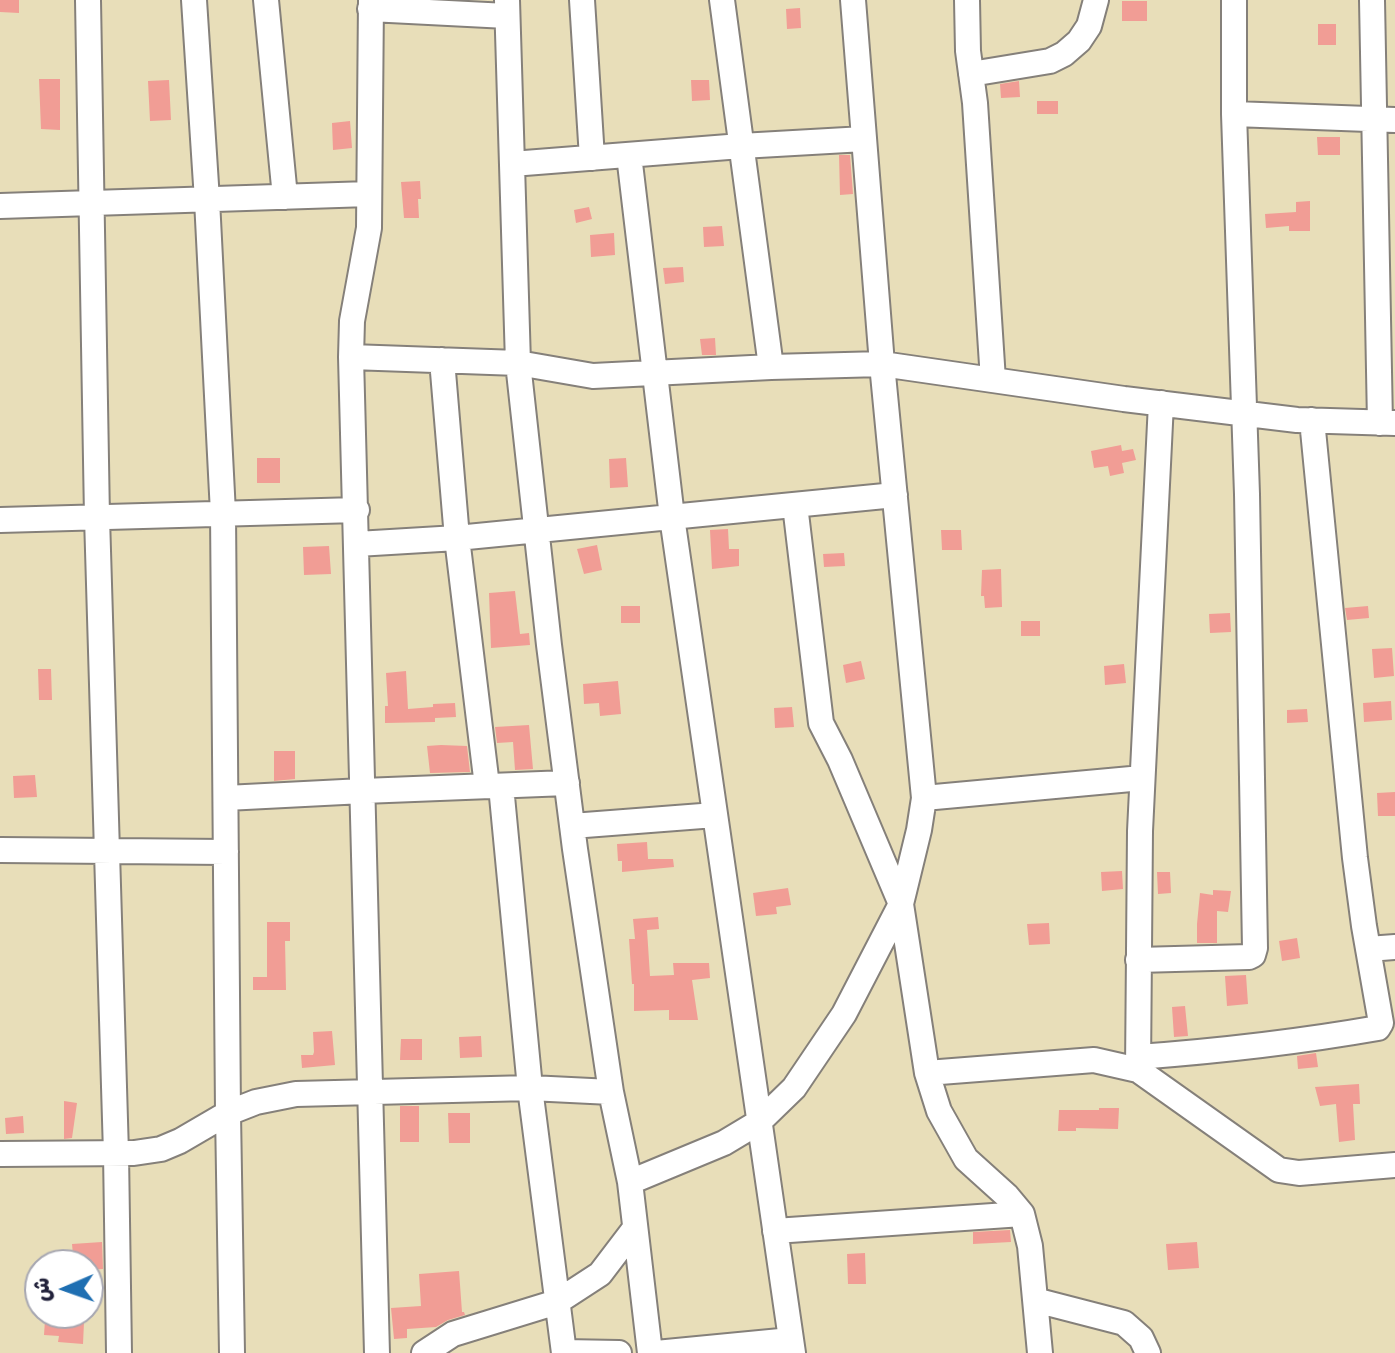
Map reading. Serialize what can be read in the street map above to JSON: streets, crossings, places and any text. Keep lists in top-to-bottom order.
{
  "north": "left"
}
